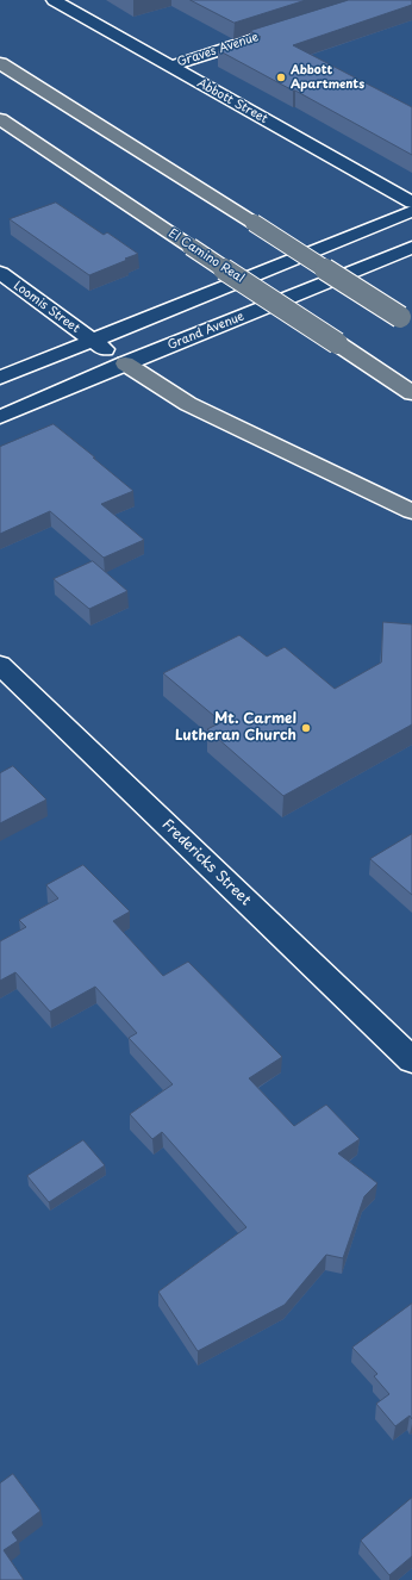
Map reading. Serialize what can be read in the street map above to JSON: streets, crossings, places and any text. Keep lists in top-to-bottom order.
{
  "streets": {
    "highway": ["El Camino Real"],
    "street": [
      "Graves Avenue",
      "Abbott Street",
      "Loomis Street",
      "Grand Avenue",
      "Fredericks Street"
    ]
  },
  "crossings": [
    ["Graves Avenue", "Abbott Street"],
    ["Loomis Street", "Grand Avenue"]
  ],
  "places": ["Abbott Apartments", "Mt. Carmel Lutheran Church"]
}
